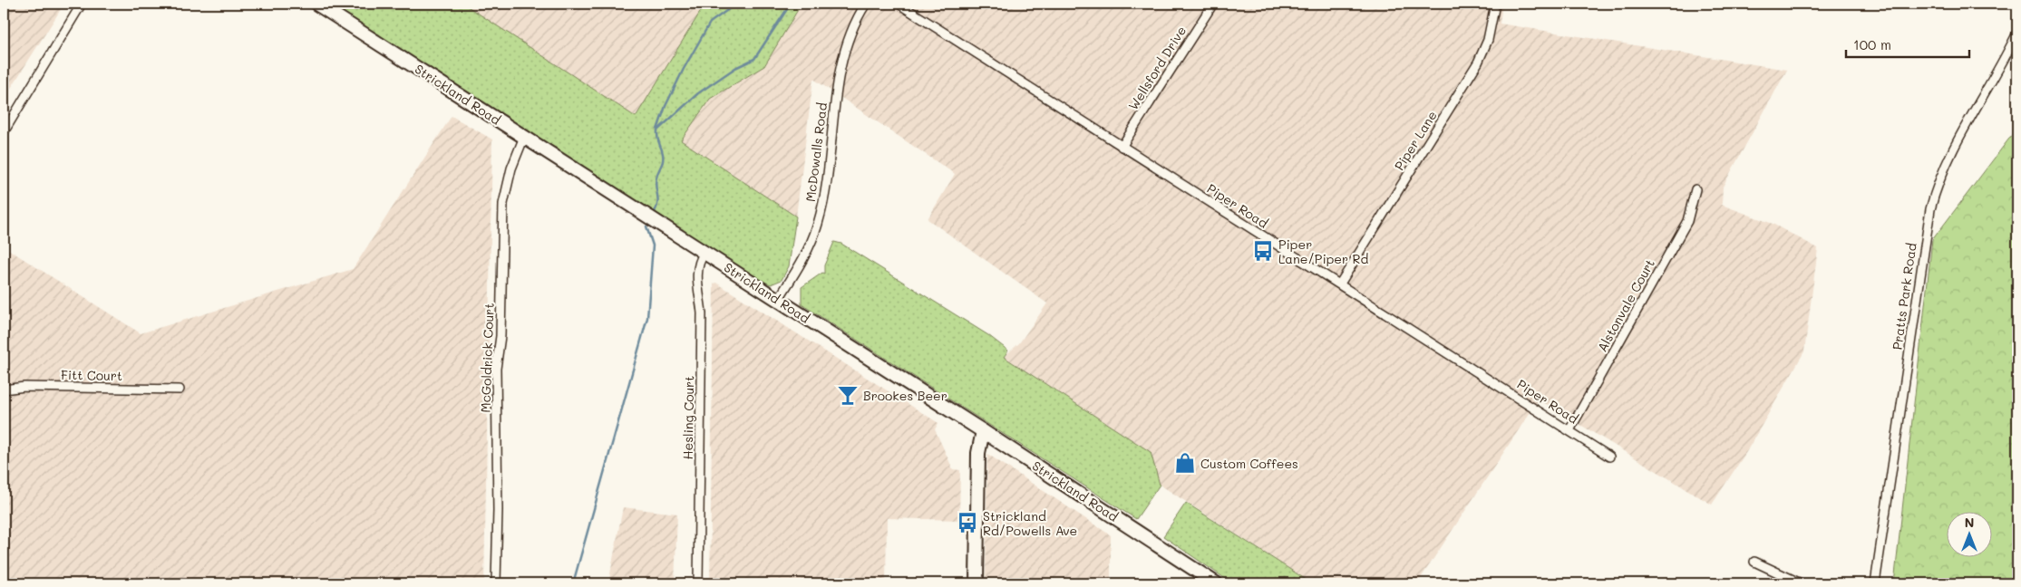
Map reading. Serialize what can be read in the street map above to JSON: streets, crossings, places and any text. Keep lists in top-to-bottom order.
{
  "streets": {
    "main road": ["Strickland Road"],
    "street": [
      "Wellsford Drive",
      "Piper Lane",
      "McDowalls Road",
      "Piper Road",
      "Pratts Park Road",
      "Alstonvale Court",
      "McGoldrick Court",
      "Fitt Court",
      "Hesling Court"
    ]
  },
  "crossings": [
    ["Wellsford Drive", "Piper Road"],
    ["Strickland Road", "McDowalls Road"],
    ["Strickland Road", "McGoldrick Court"],
    ["Strickland Road", "Hesling Court"],
    ["Piper Lane", "Piper Road"],
    ["Piper Road", "Alstonvale Court"]
  ],
  "places": {
    "bus stop": ["Piper Lane/Piper Rd", "Strickland Rd/Powells Ave"],
    "bar": ["Brookes Beer"],
    "shop": ["Custom Coffees"]
  },
  "scale_bar": "100 m",
  "north": "top"
}
